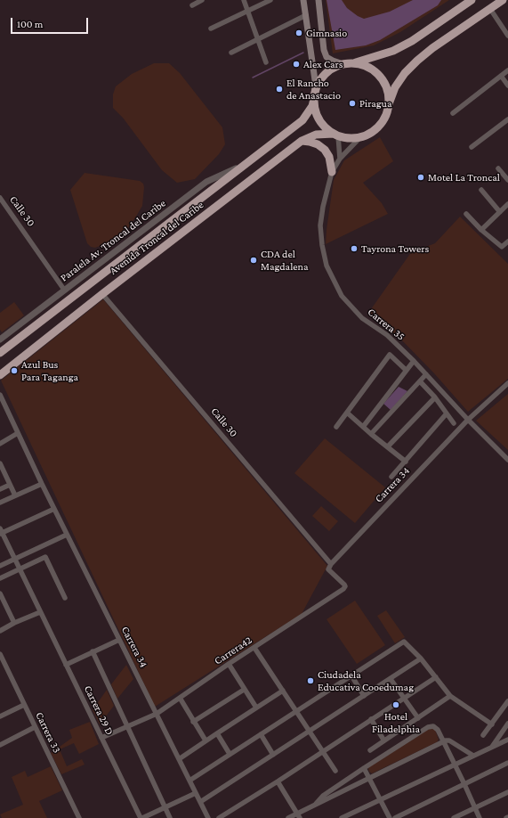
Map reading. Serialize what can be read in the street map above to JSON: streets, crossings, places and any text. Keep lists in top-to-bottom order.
{
  "streets": {
    "highway": ["Avenida Troncal del Caribe"],
    "street": [
      "Calle 30",
      "Paralela Av. Troncal del Caribe",
      "Carrera 35",
      "Carrera 34",
      "Carrera42",
      "Carrera 29 D",
      "Carrera 33"
    ]
  },
  "crossings": [
    ["Calle 30", "Avenida Troncal del Caribe"],
    ["Calle 30", "Paralela Av. Troncal del Caribe"],
    ["Calle 30", "Carrera 34"],
    ["Calle 30", "Carrera42"],
    ["Avenida Troncal del Caribe", "Paralela Av. Troncal del Caribe"],
    ["Avenida Troncal del Caribe", "Carrera 35"],
    ["Carrera 35", "Carrera 34"],
    ["Carrera 34", "Carrera42"],
    ["Carrera42", "Carrera 29 D"]
  ],
  "places": [
    "Gimnasio",
    "Alex Cars",
    "El Rancho de Anastacio",
    "Piragua",
    "Motel La Troncal",
    "Tayrona Towers",
    "CDA del Magdalena",
    "Azul Bus Para Taganga",
    "Ciudadela Educativa Cooedumag",
    "Hotel Filadelphia"
  ],
  "scale_bar": "100 m"
}
